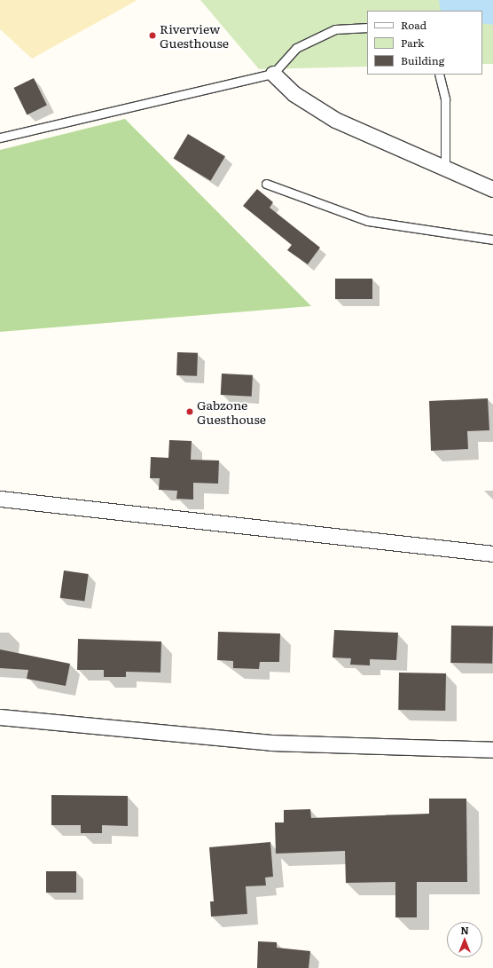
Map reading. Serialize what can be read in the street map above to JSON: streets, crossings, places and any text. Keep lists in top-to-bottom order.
{
  "places": ["Riverview Guesthouse", "Gabzone Guesthouse"],
  "legend": ["Road", "Park", "Building"],
  "north": "top"
}
